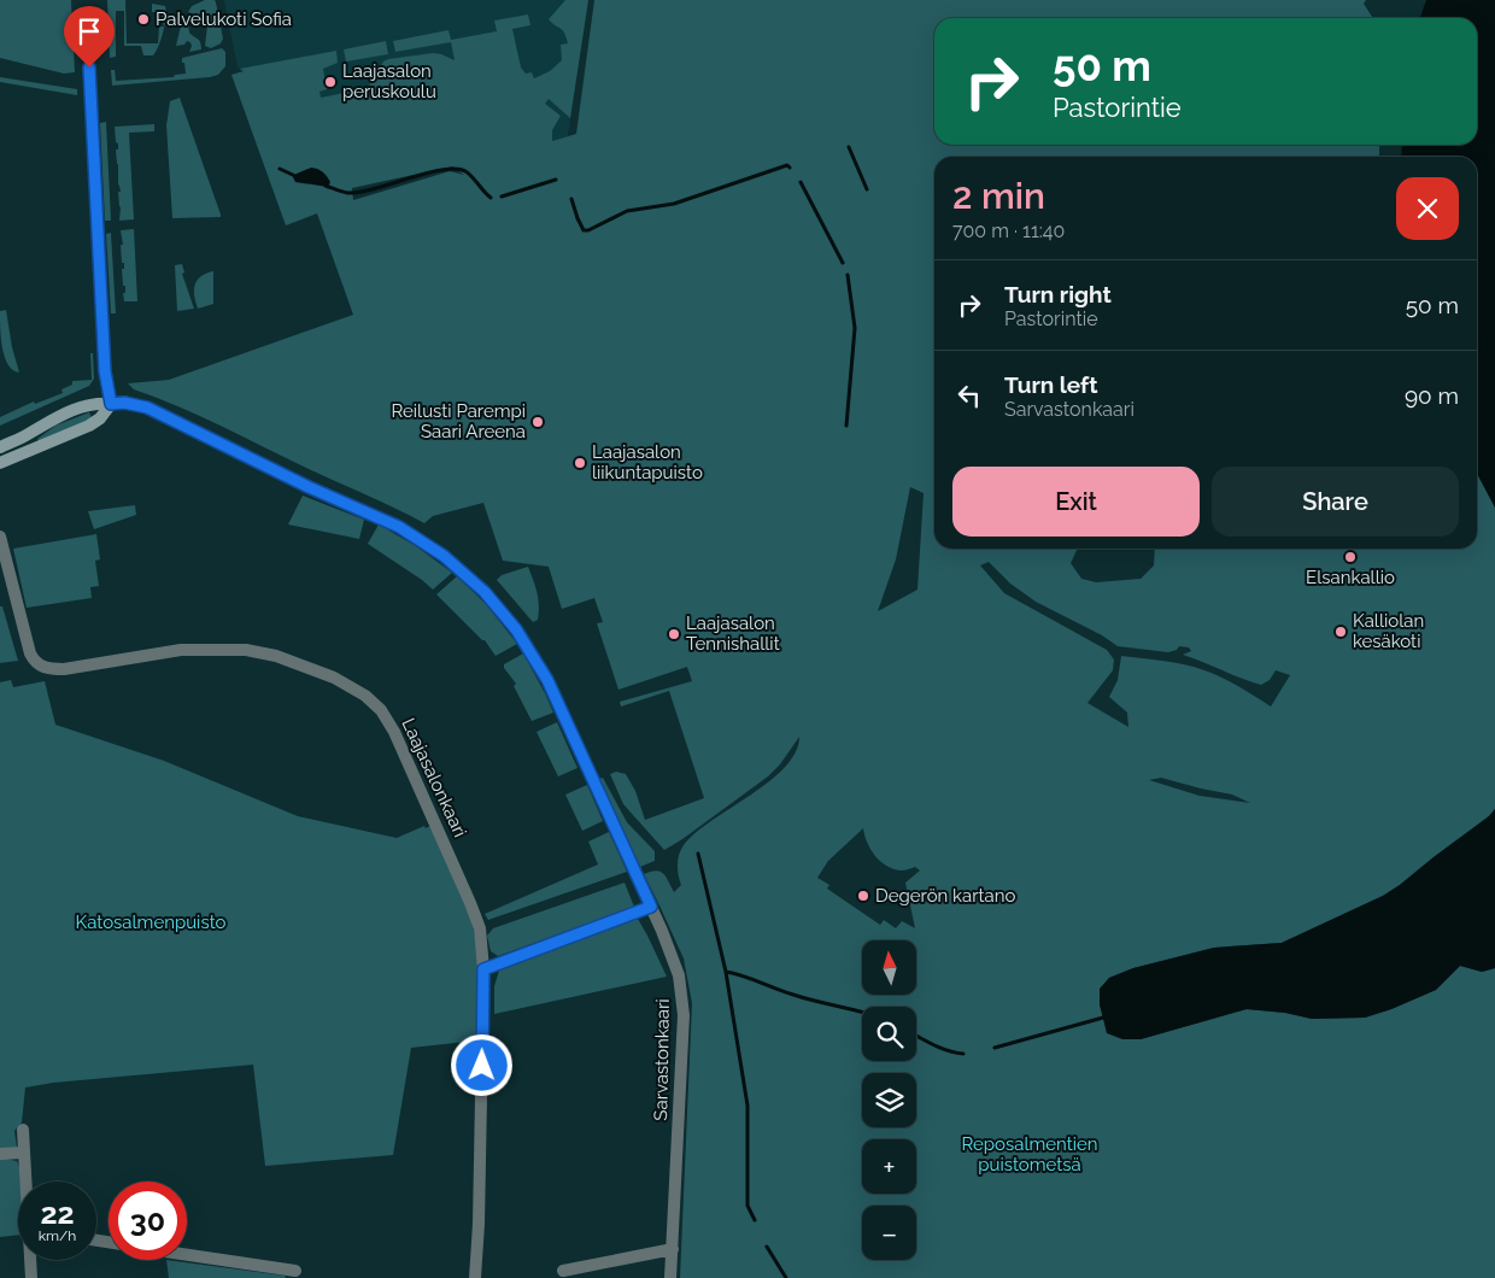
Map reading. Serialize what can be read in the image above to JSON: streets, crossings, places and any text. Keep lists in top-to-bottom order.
{
  "streets": {
    "street": ["Laajasalonkaari", "Sarvastonkaari"]
  },
  "parks": ["Katosalmenpuisto", "Reposalmentien puistometsä"],
  "places": [
    "Palvelukoti Sofia",
    "Laajasalon peruskoulu",
    "Reilusti Parempi Saari Areena",
    "Laajasalon liikuntapuisto",
    "Elsankallio",
    "Kalliolan kesäkoti",
    "Laajasalon Tennishallit",
    "Degerön kartano"
  ],
  "north": "top",
  "page": {
    "turn": ["50 m", "Pastorintie"],
    "heading": ["2 min", "700 m · 11:40"],
    "list": [
      {
        "name": "Turn right",
        "note": "Pastorintie",
        "value": "50 m"
      },
      {
        "name": "Turn left",
        "note": "Sarvastonkaari",
        "value": "90 m"
      }
    ],
    "buttons": ["Exit", "Share"],
    "map_buttons": ["+", "−"],
    "speed": "22 km/h",
    "limit": "30"
  }
}
